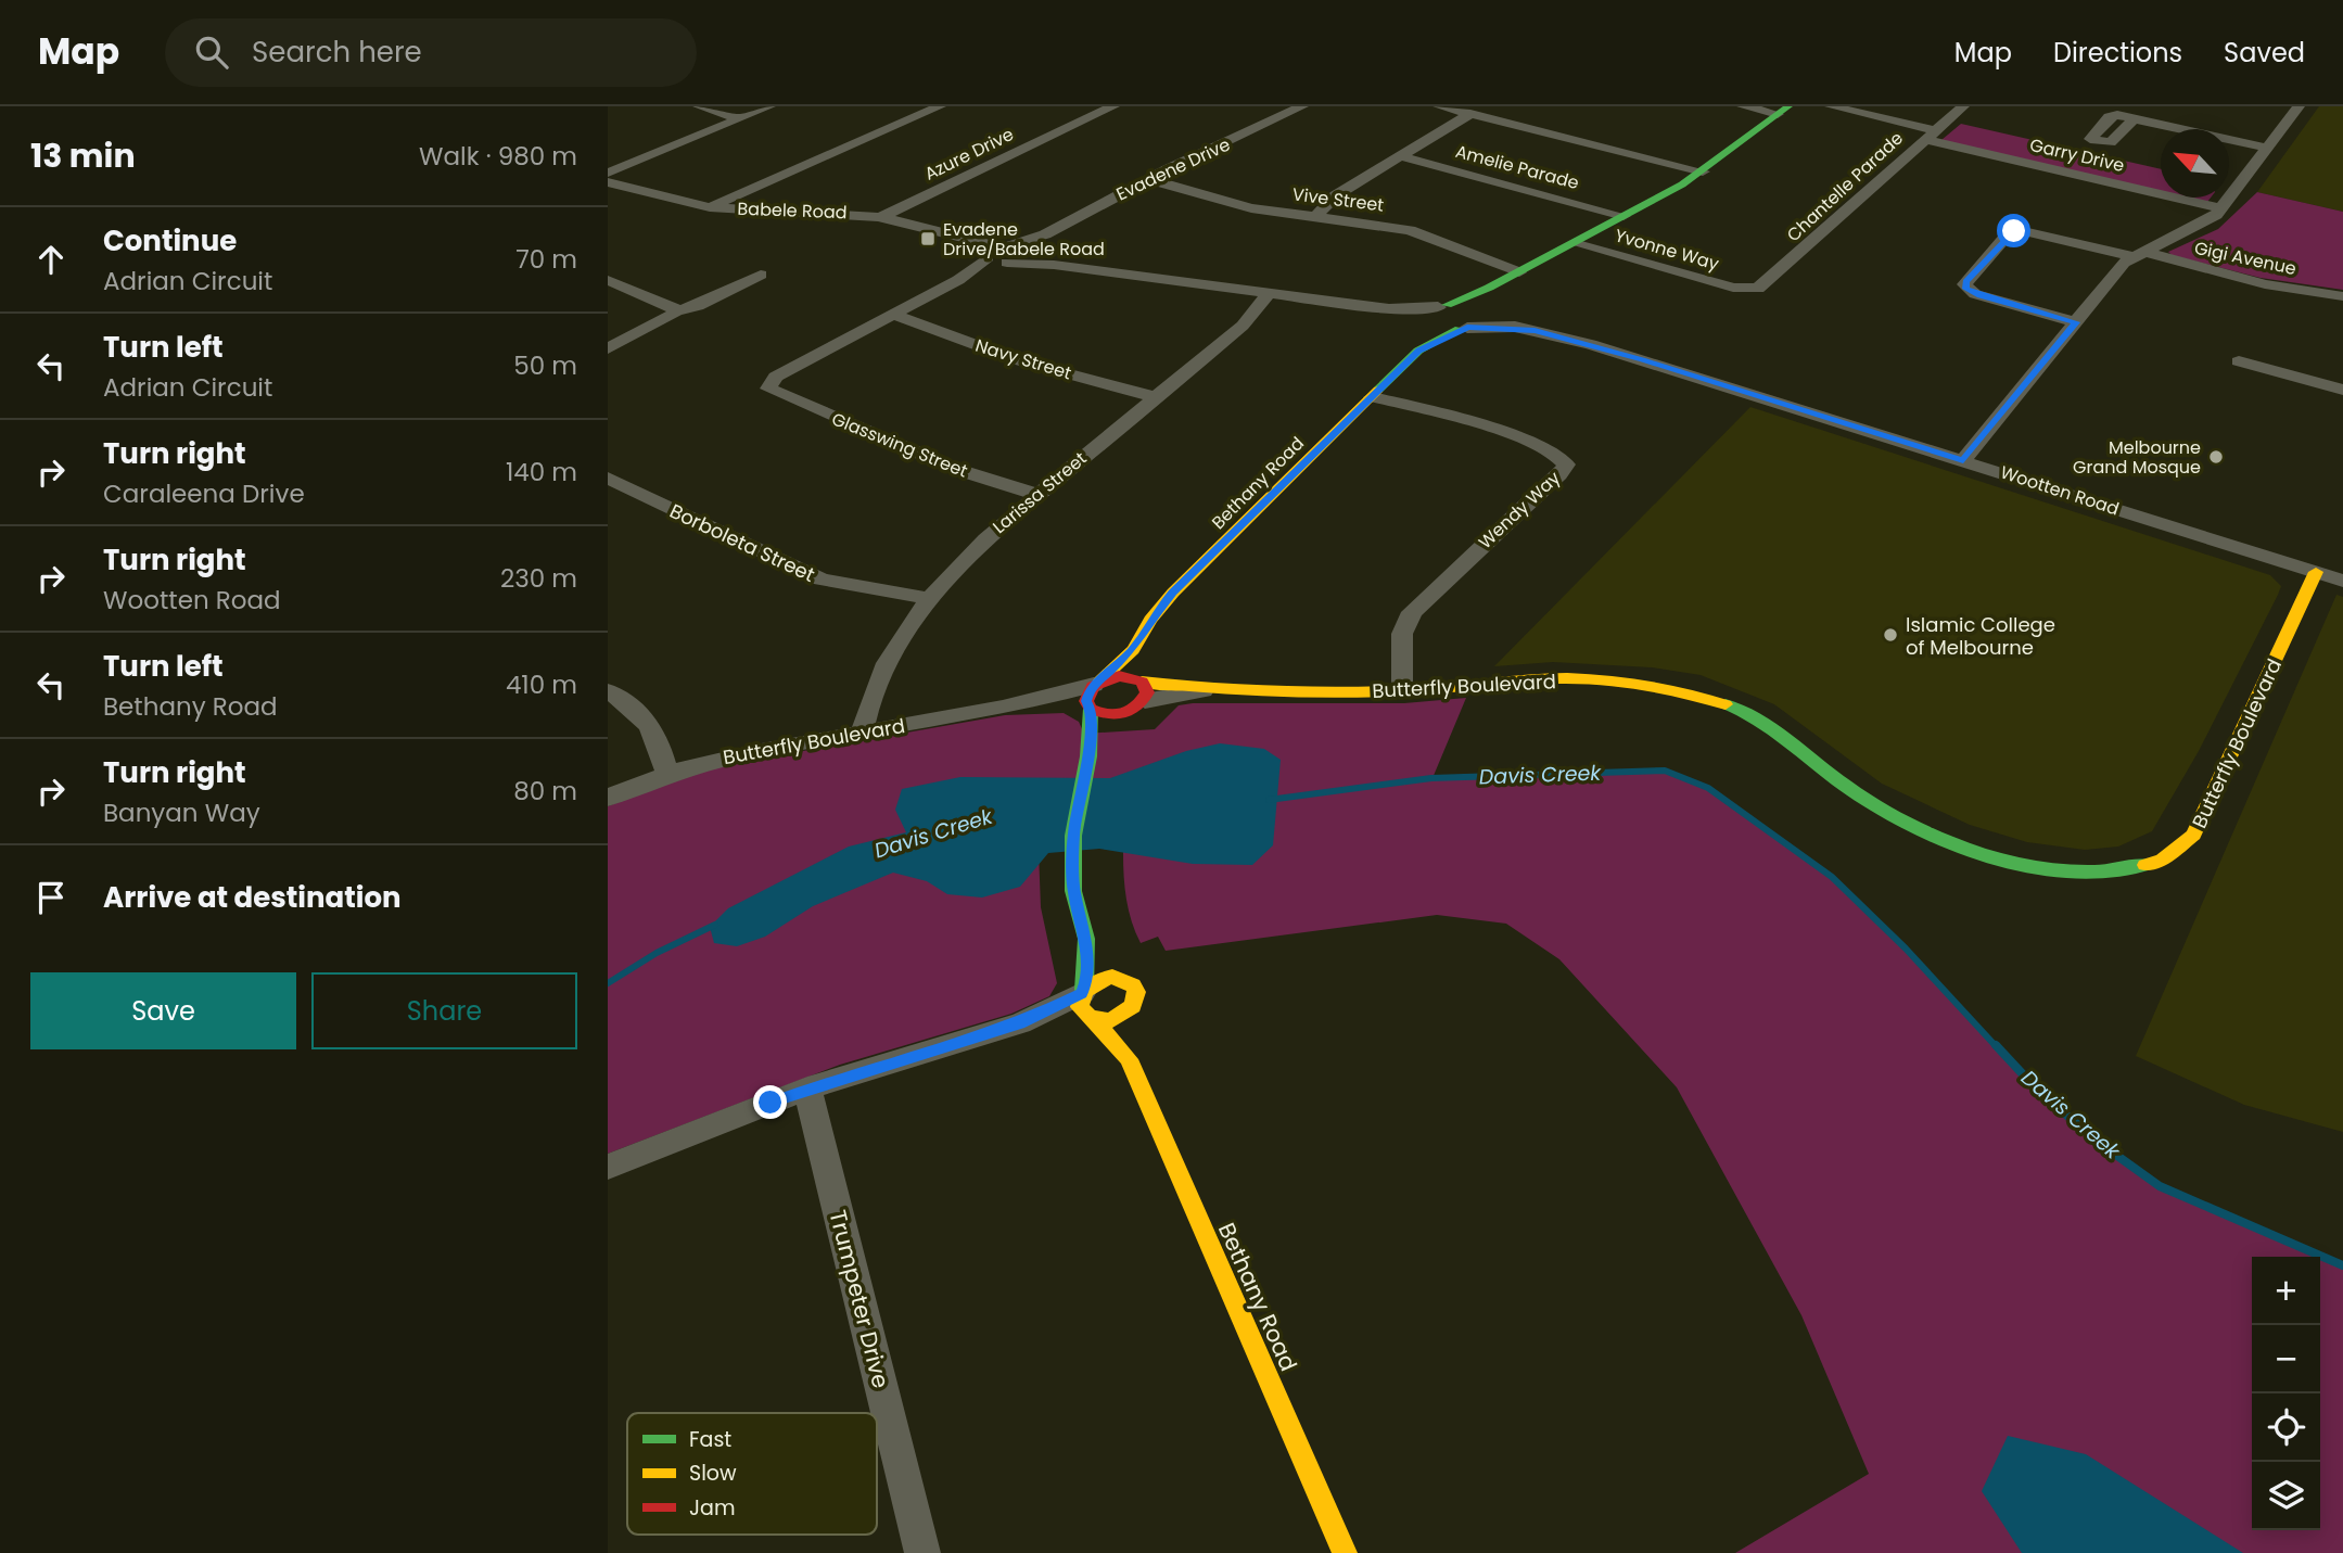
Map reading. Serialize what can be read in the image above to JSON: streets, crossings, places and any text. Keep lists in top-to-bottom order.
{
  "streets": {
    "street": [
      "Azure Drive",
      "Garry Drive",
      "Amelie Parade",
      "Evadene Drive",
      "Chantelle Parade",
      "Vive Street",
      "Babele Road",
      "Yvonne Way",
      "Gigi Avenue",
      "Navy Street",
      "Glasswing Street",
      "Bethany Road",
      "Wootten Road",
      "Larissa Street",
      "Wendy Way",
      "Borboleta Street",
      "Butterfly Boulevard",
      "Trumpeter Drive"
    ]
  },
  "crossings": [
    ["Azure Drive", "Babele Road"],
    ["Garry Drive", "Chantelle Parade"],
    ["Evadene Drive", "Vive Street"],
    ["Evadene Drive", "Babele Road"],
    ["Evadene Drive", "Navy Street"],
    ["Evadene Drive", "Glasswing Street"],
    ["Chantelle Parade", "Yvonne Way"],
    ["Babele Road", "Bethany Road"],
    ["Babele Road", "Larissa Street"],
    ["Navy Street", "Larissa Street"],
    ["Glasswing Street", "Larissa Street"],
    ["Bethany Road", "Wootten Road"],
    ["Bethany Road", "Wendy Way"],
    ["Bethany Road", "Butterfly Boulevard"],
    ["Wootten Road", "Butterfly Boulevard"],
    ["Larissa Street", "Borboleta Street"],
    ["Larissa Street", "Butterfly Boulevard"],
    ["Wendy Way", "Butterfly Boulevard"]
  ],
  "water": ["Davis Creek"],
  "places": {
    "transit": ["Evadene Drive/Babele Road"],
    "other": ["Melbourne Grand Mosque", "Islamic College of Melbourne"]
  },
  "legend": ["Fast", "Slow", "Jam"],
  "north": "top left",
  "page": {
    "header": "Map",
    "search": "Search here",
    "nav": ["Map", "Directions", "Saved"],
    "heading": ["13 min", "Walk · 980 m"],
    "list": [
      ["Continue", "Adrian Circuit", "70 m"],
      ["Turn left", "Adrian Circuit", "50 m"],
      ["Turn right", "Caraleena Drive", "140 m"],
      ["Turn right", "Wootten Road", "230 m"],
      ["Turn left", "Bethany Road", "410 m"],
      ["Turn right", "Banyan Way", "80 m"],
      "Arrive at destination"
    ],
    "buttons": ["Save", "Share"],
    "map_buttons": ["+", "−"]
  }
}
